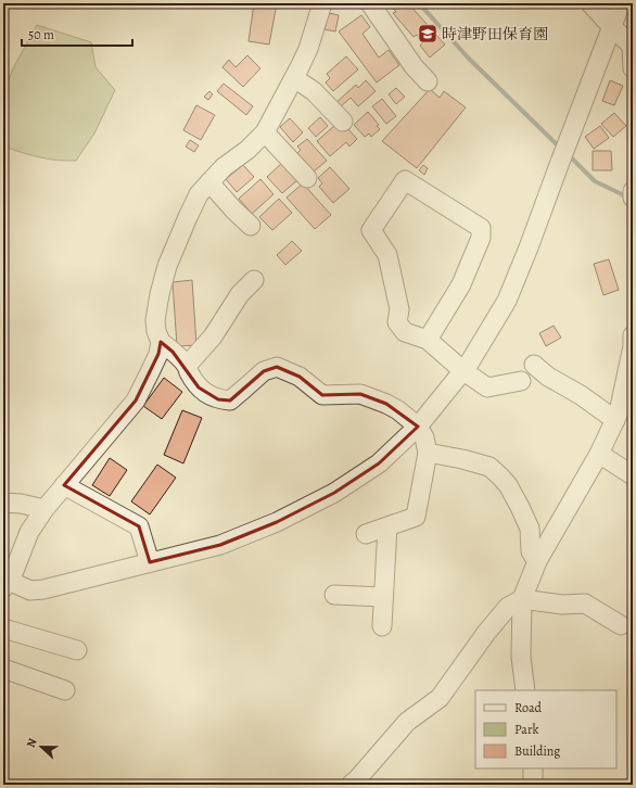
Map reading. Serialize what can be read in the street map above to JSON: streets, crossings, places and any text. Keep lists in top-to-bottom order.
{
  "places": {
    "school or university": ["時津野田保育園"]
  },
  "legend": ["Road", "Park", "Building"],
  "scale_bar": "50 m",
  "north": "left"
}
